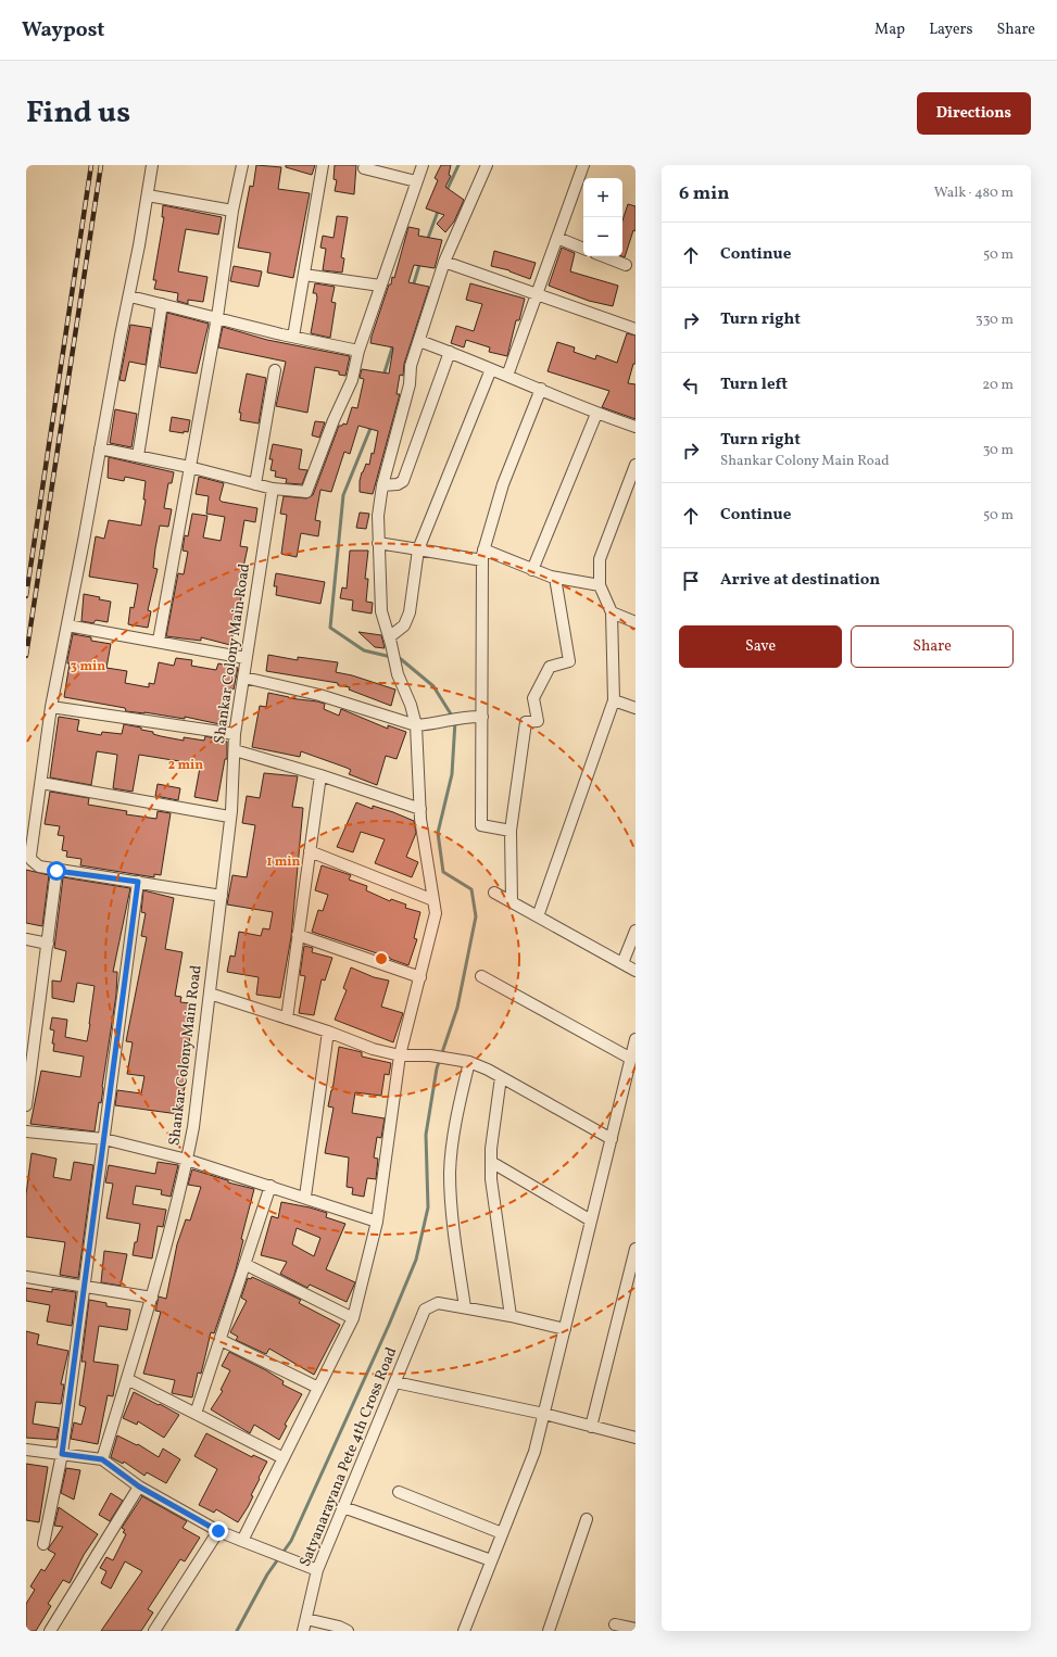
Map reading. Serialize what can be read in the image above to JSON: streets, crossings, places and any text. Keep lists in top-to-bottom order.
{
  "streets": {
    "street": ["Shankar Colony Main Road", "Satyanarayana Pete 4th Cross Road"]
  },
  "page": {
    "header": "Waypost",
    "nav": ["Map", "Layers", "Share"],
    "title": "Find us",
    "buttons": [
      "Directions",
      ["Save", "Share"]
    ],
    "heading": ["6 min", "Walk · 480 m"],
    "map_buttons": ["+", "−"],
    "list": [
      ["Continue", "50 m"],
      ["Turn right", "330 m"],
      ["Turn left", "20 m"],
      ["Turn right", "Shankar Colony Main Road", "30 m"],
      ["Continue", "50 m"],
      "Arrive at destination"
    ]
  },
  "rings": ["3 min", "2 min", "1 min"]
}
